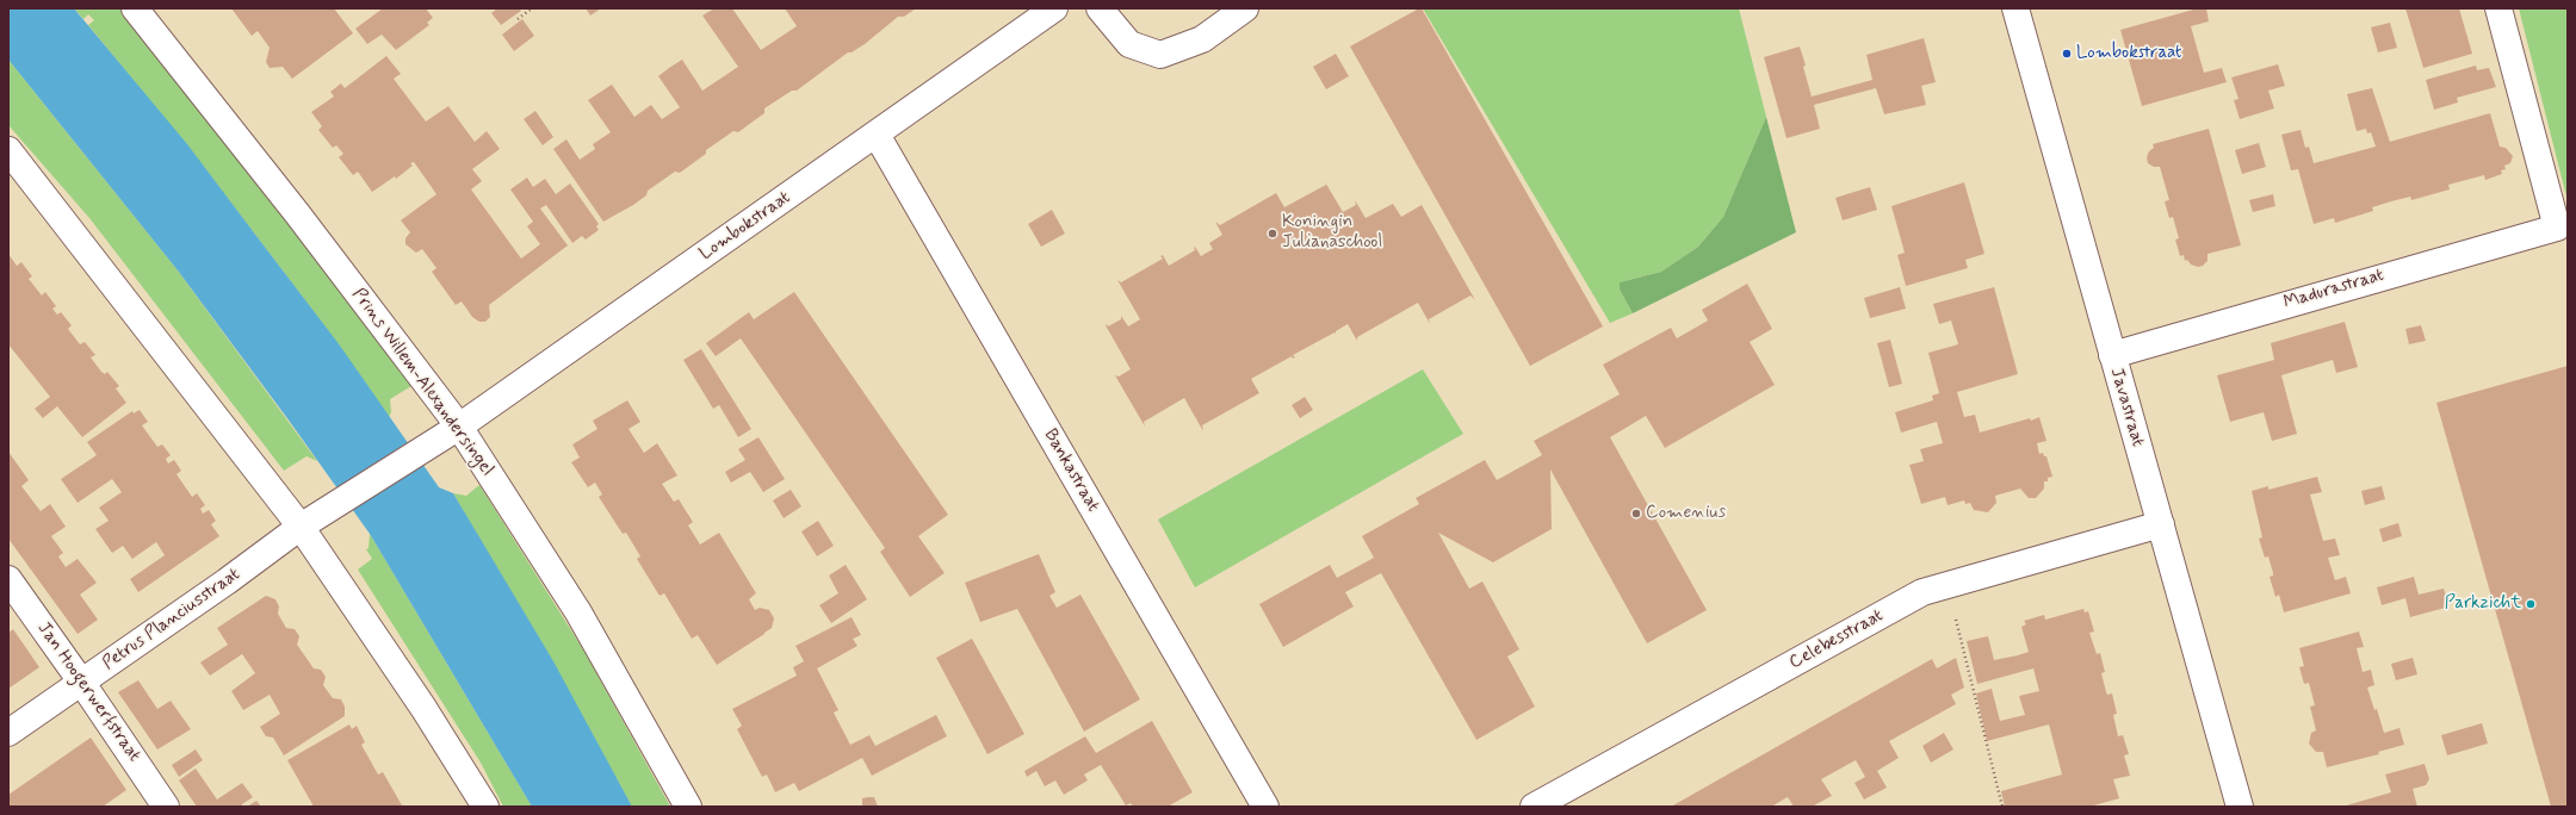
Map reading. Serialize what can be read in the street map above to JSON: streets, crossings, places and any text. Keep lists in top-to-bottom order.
{
  "streets": {
    "street": [
      "Lombokstraat",
      "Madurastraat",
      "Prins Willem-Alexandersingel",
      "Javastraat",
      "Bankastraat",
      "Petrus Planciusstraat",
      "Celebesstraat",
      "Jan Hoogerwerfstraat"
    ]
  },
  "crossings": [
    ["Lombokstraat", "Prins Willem-Alexandersingel"],
    ["Lombokstraat", "Bankastraat"],
    ["Madurastraat", "Javastraat"],
    ["Prins Willem-Alexandersingel", "Petrus Planciusstraat"],
    ["Javastraat", "Celebesstraat"],
    ["Petrus Planciusstraat", "Jan Hoogerwerfstraat"]
  ],
  "places": [
    "Lombokstraat",
    "Koningin Julianaschool",
    "Comenius",
    "Parkzicht"
  ]
}
